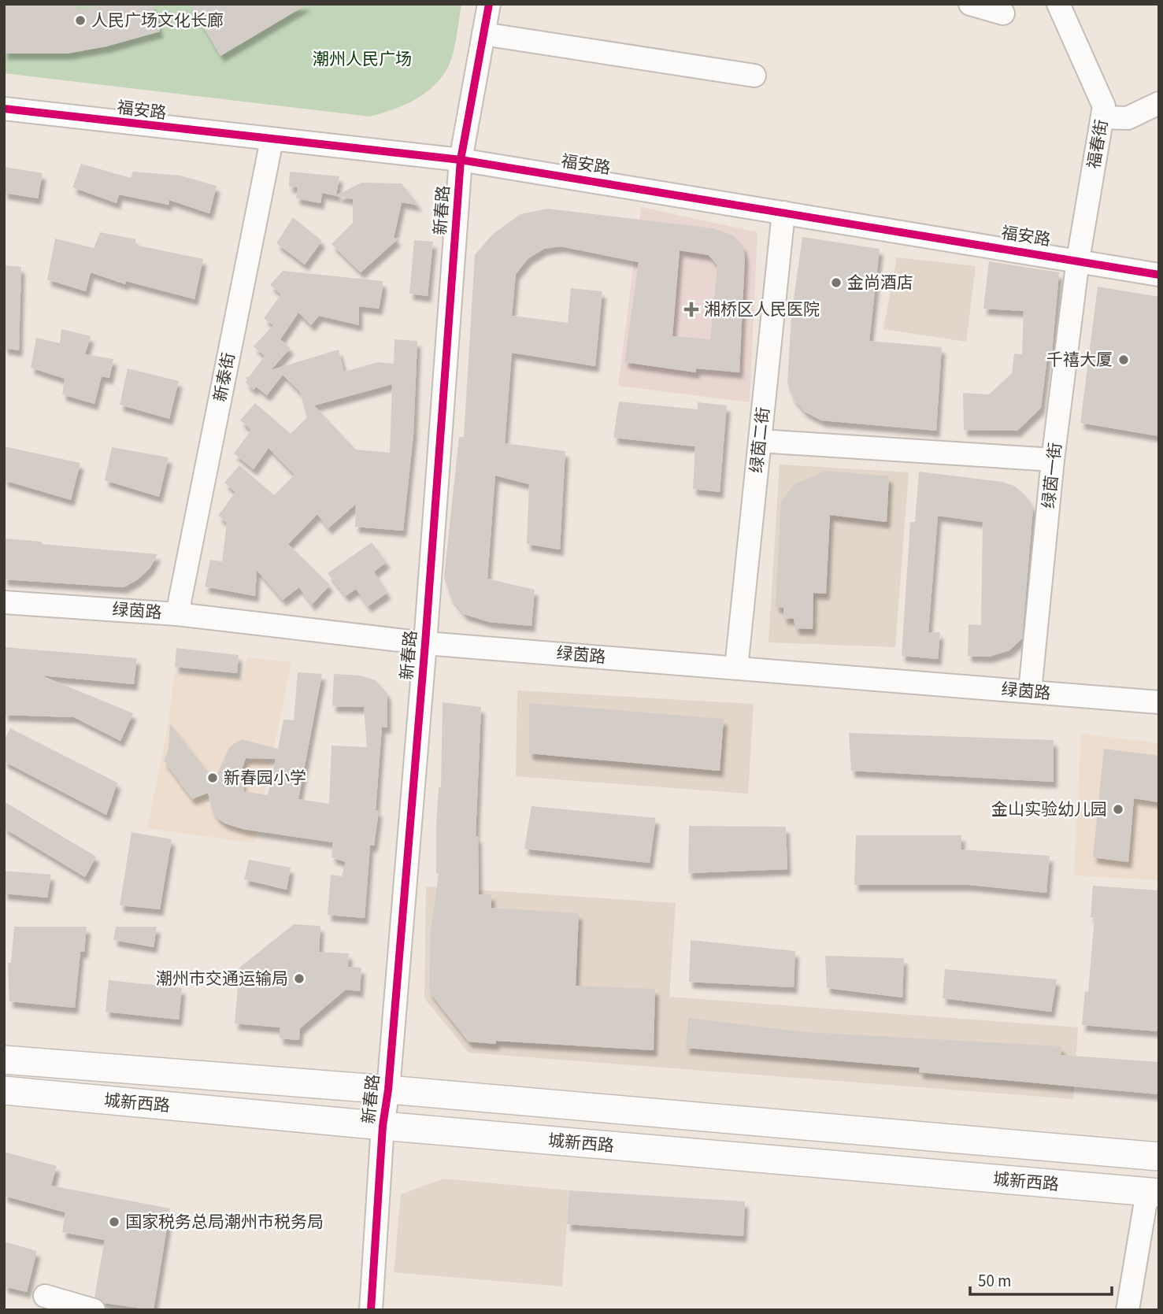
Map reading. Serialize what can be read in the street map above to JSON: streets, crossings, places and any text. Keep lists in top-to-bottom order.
{
  "streets": {
    "main road": ["城新西路"],
    "street": [
      "福安路",
      "福春街",
      "新春路",
      "新泰街",
      "绿茵二街",
      "绿茵一街",
      "绿茵路"
    ]
  },
  "crossings": [
    ["福安路", "福春街"],
    ["福安路", "新春路"],
    ["福安路", "新泰街"],
    ["福安路", "绿茵二街"],
    ["福安路", "绿茵一街"],
    ["福春街", "绿茵一街"],
    ["新春路", "绿茵路"],
    ["新春路", "城新西路"],
    ["新泰街", "绿茵路"],
    ["绿茵二街", "绿茵路"],
    ["绿茵一街", "绿茵路"]
  ],
  "parks": ["潮州人民广场"],
  "places": {
    "other": [
      "人民广场文化长廊",
      "金尚酒店",
      "千禧大厦",
      "新春园小学",
      "金山实验幼儿园",
      "潮州市交通运输局",
      "国家税务总局潮州市税务局"
    ],
    "health": ["湘桥区人民医院"]
  },
  "scale_bar": "50 m"
}
